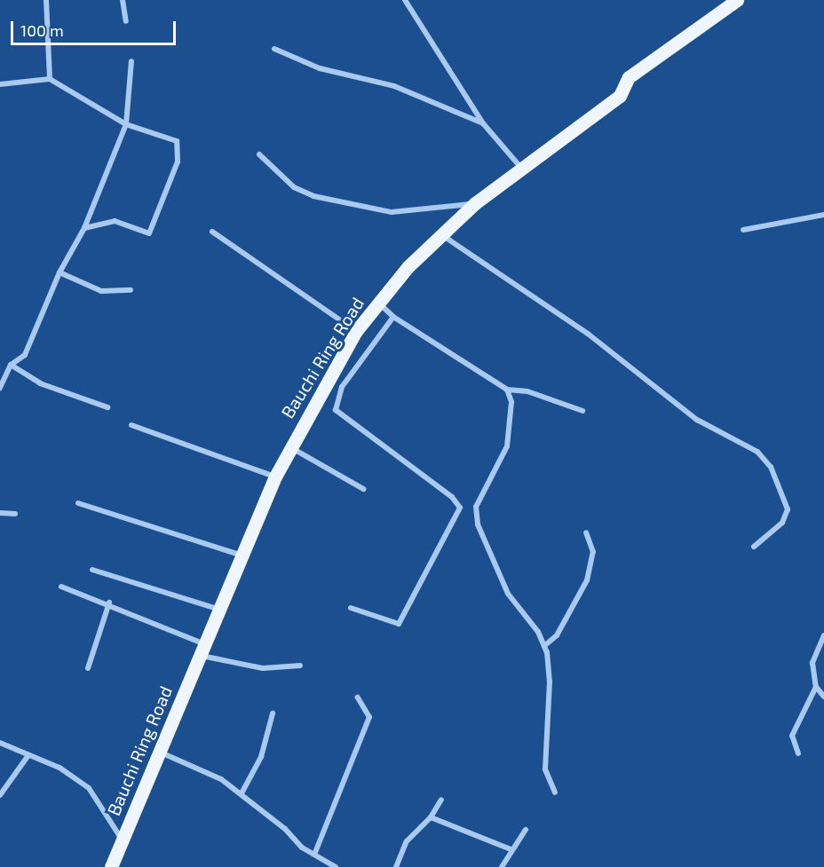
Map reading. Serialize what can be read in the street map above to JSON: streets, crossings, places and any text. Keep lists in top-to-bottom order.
{
  "streets": {
    "main road": ["Bauchi Ring Road"]
  },
  "scale_bar": "100 m"
}
